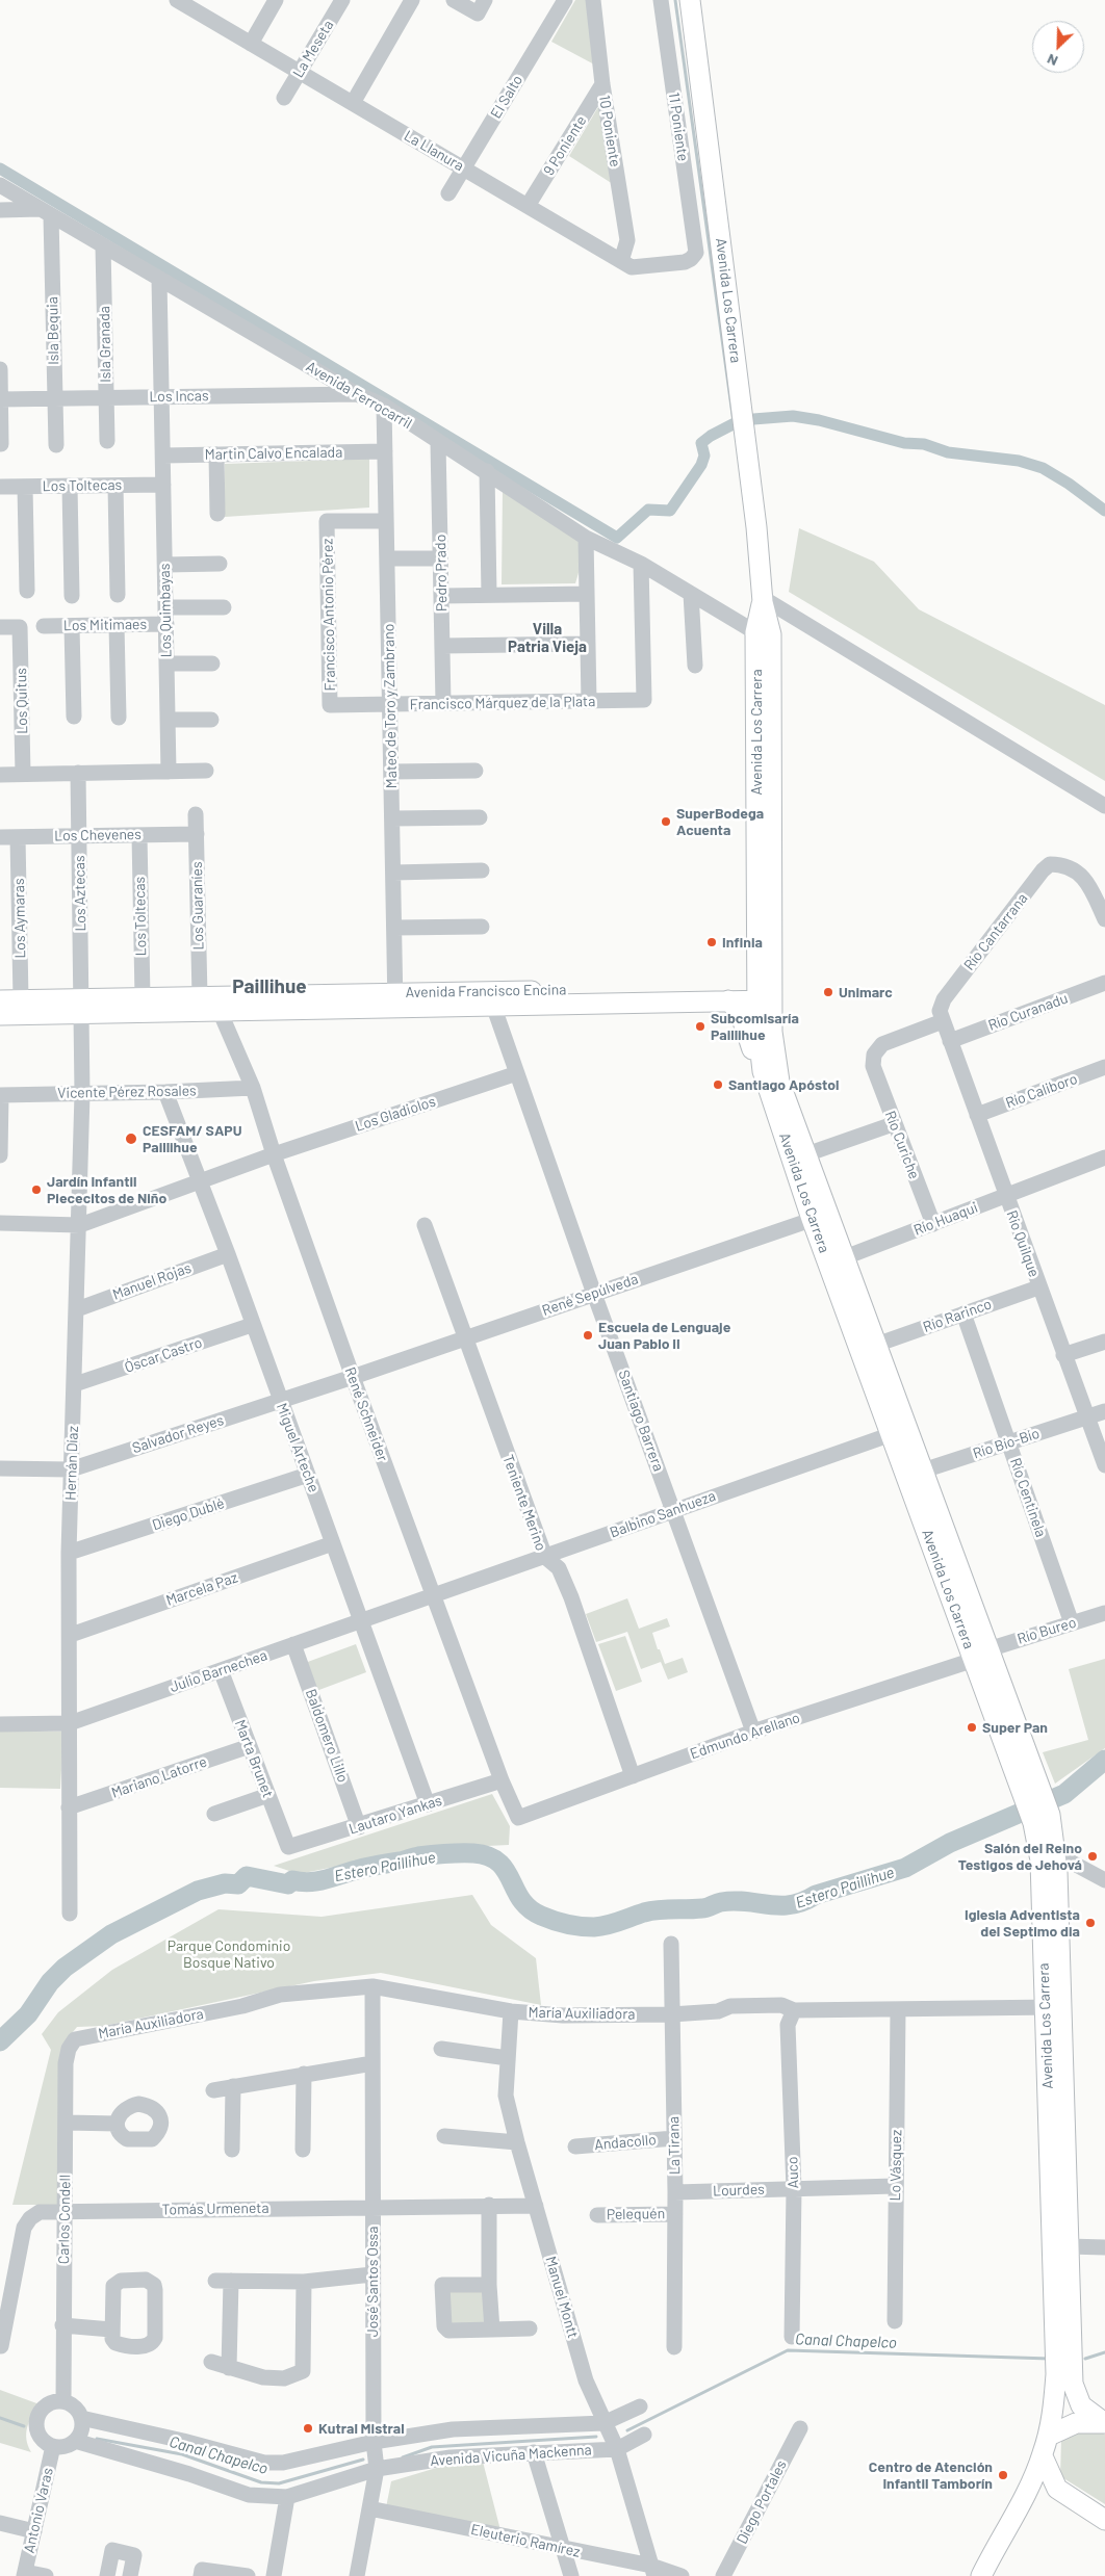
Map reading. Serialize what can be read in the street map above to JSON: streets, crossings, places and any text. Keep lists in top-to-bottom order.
{
  "streets": {
    "main road": ["Avenida Los Carrera", "Avenida Francisco Encina"],
    "street": [
      "La Meseta",
      "El Salto",
      "11 Poniente",
      "10 Poniente",
      "9 Poniente",
      "La Llanura",
      "Isla Bequia",
      "Isla Granada",
      "Avenida Ferrocarril",
      "Los Incas",
      "Martin Calvo Encalada",
      "Los Toltecas",
      "Pedro Prado",
      "Los Quimbayas",
      "Francisco Antonio Pérez",
      "Los Mitimaes",
      "Los Quitus",
      "Francisco Márquez de la Plata",
      "Mateo de Toro y Zambrano",
      "Los Chevenes",
      "Los Aztecas",
      "Los Guaraníes",
      "Los Aymaras",
      "Río Cantarrana",
      "Río Curanadu",
      "Río Caliboro",
      "Vicente Pérez Rosales",
      "Los Gladiolos",
      "Río Curiche",
      "Río Huaqui",
      "Río Quilque",
      "Manuel Rojas",
      "René Sepúlveda",
      "Río Rarinco",
      "Óscar Castro",
      "René Schneider",
      "Santiago Barrera",
      "Salvador Reyes",
      "Río Bío-Bío",
      "Miguel Arteche",
      "Hernán Díaz",
      "Río Centinela",
      "Teniente Merino",
      "Diego Dublé",
      "Balbino Sanhueza",
      "Marcela Paz",
      "Río Bureo",
      "Julio Barnechea",
      "Baldomero Lillo",
      "Edmundo Arellano",
      "Marta Brunet",
      "Mariano Latorre",
      "Lautaro Yankas",
      "María Auxiliadora",
      "Andacollo",
      "La Tirana",
      "Lo Vásquez",
      "Auco",
      "Lourdes",
      "Tomás Urmeneta",
      "Pelequén",
      "Carlos Condell",
      "José Santos Ossa",
      "Manuel Montt",
      "Avenida Vicuña Mackenna",
      "Diego Portales",
      "Antonio Varas",
      "Eleuterio Ramírez"
    ]
  },
  "crossings": [
    ["La Meseta", "La Llanura"],
    ["El Salto", "La Llanura"],
    ["11 Poniente", "La Llanura"],
    ["10 Poniente", "9 Poniente"],
    ["10 Poniente", "La Llanura"],
    ["9 Poniente", "La Llanura"],
    ["Avenida Los Carrera", "Avenida Ferrocarril"],
    ["Avenida Los Carrera", "Avenida Francisco Encina"],
    ["Avenida Los Carrera", "Río Huaqui"],
    ["Avenida Los Carrera", "René Sepúlveda"],
    ["Avenida Los Carrera", "Río Rarinco"],
    ["Avenida Los Carrera", "Río Bío-Bío"],
    ["Avenida Los Carrera", "Balbino Sanhueza"],
    ["Avenida Los Carrera", "Río Bureo"],
    ["Avenida Los Carrera", "Edmundo Arellano"],
    ["Avenida Los Carrera", "María Auxiliadora"],
    ["Isla Bequia", "Avenida Ferrocarril"],
    ["Isla Bequia", "Los Incas"],
    ["Isla Granada", "Avenida Ferrocarril"],
    ["Isla Granada", "Los Incas"],
    ["Avenida Ferrocarril", "Los Incas"],
    ["Avenida Ferrocarril", "Pedro Prado"],
    ["Avenida Ferrocarril", "Los Quimbayas"],
    ["Avenida Ferrocarril", "Francisco Márquez de la Plata"],
    ["Avenida Ferrocarril", "Mateo de Toro y Zambrano"],
    ["Los Incas", "Los Quimbayas"],
    ["Martin Calvo Encalada", "Los Quimbayas"],
    ["Martin Calvo Encalada", "Mateo de Toro y Zambrano"],
    ["Los Toltecas", "Los Quimbayas"],
    ["Los Toltecas", "Los Chevenes"],
    ["Los Toltecas", "Avenida Francisco Encina"],
    ["Pedro Prado", "Francisco Márquez de la Plata"],
    ["Los Quimbayas", "Los Mitimaes"],
    ["Francisco Antonio Pérez", "Francisco Márquez de la Plata"],
    ["Francisco Antonio Pérez", "Mateo de Toro y Zambrano"],
    ["Francisco Márquez de la Plata", "Mateo de Toro y Zambrano"],
    ["Mateo de Toro y Zambrano", "Avenida Francisco Encina"],
    ["Los Chevenes", "Los Aztecas"],
    ["Los Chevenes", "Los Guaraníes"],
    ["Los Chevenes", "Los Aymaras"],
    ["Los Aztecas", "Avenida Francisco Encina"],
    ["Los Aztecas", "Hernán Díaz"],
    ["Los Guaraníes", "Avenida Francisco Encina"],
    ["Los Aymaras", "Avenida Francisco Encina"],
    ["Río Cantarrana", "Río Curiche"],
    ["Río Cantarrana", "Río Quilque"],
    ["Avenida Francisco Encina", "René Schneider"],
    ["Avenida Francisco Encina", "Santiago Barrera"],
    ["Avenida Francisco Encina", "Hernán Díaz"],
    ["Río Curanadu", "Río Quilque"],
    ["Río Caliboro", "Río Quilque"],
    ["Vicente Pérez Rosales", "René Schneider"],
    ["Vicente Pérez Rosales", "Miguel Arteche"],
    ["Vicente Pérez Rosales", "Hernán Díaz"],
    ["Los Gladiolos", "René Schneider"],
    ["Los Gladiolos", "Santiago Barrera"],
    ["Los Gladiolos", "Miguel Arteche"],
    ["Los Gladiolos", "Hernán Díaz"],
    ["Río Curiche", "Río Huaqui"],
    ["Río Curiche", "Río Quilque"],
    ["Río Huaqui", "Río Quilque"],
    ["Río Quilque", "Río Rarinco"],
    ["Río Quilque", "Río Bío-Bío"],
    ["Manuel Rojas", "Miguel Arteche"],
    ["Manuel Rojas", "Hernán Díaz"],
    ["René Sepúlveda", "René Schneider"],
    ["René Sepúlveda", "Santiago Barrera"],
    ["René Sepúlveda", "Salvador Reyes"],
    ["René Sepúlveda", "Teniente Merino"],
    ["Río Rarinco", "Río Centinela"],
    ["Óscar Castro", "Miguel Arteche"],
    ["Óscar Castro", "Hernán Díaz"],
    ["René Schneider", "Salvador Reyes"],
    ["René Schneider", "Balbino Sanhueza"],
    ["René Schneider", "Julio Barnechea"],
    ["René Schneider", "Edmundo Arellano"],
    ["René Schneider", "Lautaro Yankas"],
    ["Santiago Barrera", "Balbino Sanhueza"],
    ["Santiago Barrera", "Edmundo Arellano"],
    ["Salvador Reyes", "Miguel Arteche"],
    ["Salvador Reyes", "Hernán Díaz"],
    ["Río Bío-Bío", "Río Centinela"],
    ["Miguel Arteche", "Diego Dublé"],
    ["Miguel Arteche", "Marcela Paz"],
    ["Miguel Arteche", "Julio Barnechea"],
    ["Miguel Arteche", "Lautaro Yankas"],
    ["Hernán Díaz", "Diego Dublé"],
    ["Hernán Díaz", "Marcela Paz"],
    ["Hernán Díaz", "Julio Barnechea"],
    ["Hernán Díaz", "Mariano Latorre"],
    ["Río Centinela", "Río Bureo"],
    ["Teniente Merino", "Balbino Sanhueza"],
    ["Teniente Merino", "Edmundo Arellano"],
    ["Balbino Sanhueza", "Julio Barnechea"],
    ["Río Bureo", "Edmundo Arellano"],
    ["Julio Barnechea", "Baldomero Lillo"],
    ["Julio Barnechea", "Marta Brunet"],
    ["Baldomero Lillo", "Lautaro Yankas"],
    ["Marta Brunet", "Mariano Latorre"],
    ["Marta Brunet", "Lautaro Yankas"],
    ["María Auxiliadora", "La Tirana"],
    ["María Auxiliadora", "Lo Vásquez"],
    ["María Auxiliadora", "Auco"],
    ["María Auxiliadora", "Carlos Condell"],
    ["María Auxiliadora", "José Santos Ossa"],
    ["María Auxiliadora", "Manuel Montt"],
    ["Andacollo", "La Tirana"],
    ["La Tirana", "Lourdes"],
    ["La Tirana", "Pelequén"],
    ["Lo Vásquez", "Lourdes"],
    ["Auco", "Lourdes"],
    ["Tomás Urmeneta", "Carlos Condell"],
    ["Tomás Urmeneta", "José Santos Ossa"],
    ["Tomás Urmeneta", "Manuel Montt"],
    ["Carlos Condell", "Avenida Vicuña Mackenna"],
    ["Carlos Condell", "Antonio Varas"],
    ["José Santos Ossa", "Avenida Vicuña Mackenna"],
    ["José Santos Ossa", "Eleuterio Ramírez"],
    ["Manuel Montt", "Avenida Vicuña Mackenna"],
    ["Manuel Montt", "Eleuterio Ramírez"],
    ["Avenida Vicuña Mackenna", "Antonio Varas"]
  ],
  "districts": ["Villa Patria Vieja", "Paillihue"],
  "water": ["Estero Paillihue", "Canal Chapelco"],
  "parks": ["Parque Condominio Bosque Nativo"],
  "places": [
    "SuperBodega Acuenta",
    "Infinia",
    "Unimarc",
    "Subcomisaría Paillihue",
    "Santiago Apóstol",
    "CESFAM/ SAPU Paillihue",
    "Jardín Infantil Piececitos de Niño",
    "Escuela de Lenguaje Juan Pablo II",
    "Super Pan",
    "Salón del Reino Testigos de Jehová",
    "Iglesia Adventista del Septimo dia",
    "Kutral Mistral",
    "Centro de Atención Infantil Tamborín"
  ],
  "north": "bottom left"
}
